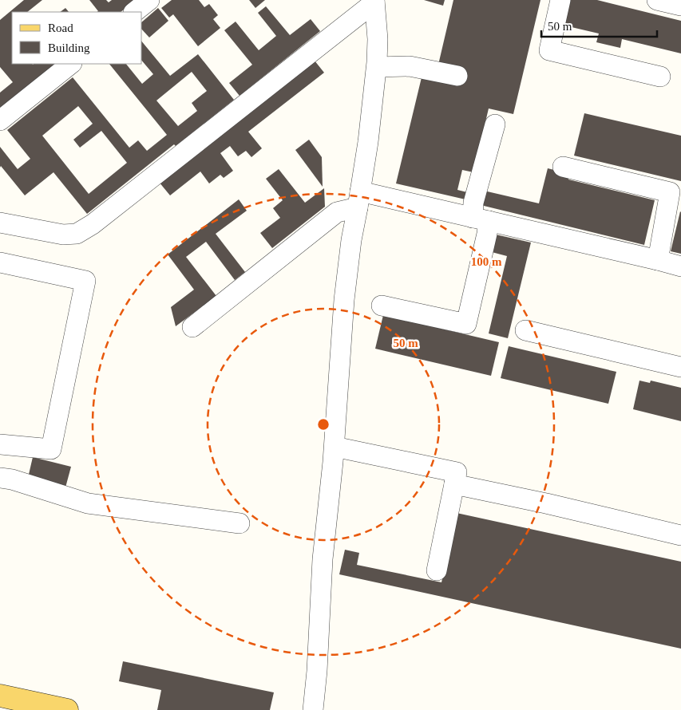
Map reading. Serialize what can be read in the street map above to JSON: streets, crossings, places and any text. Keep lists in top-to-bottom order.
{
  "legend": ["Road", "Building"],
  "scale_bar": "50 m",
  "rings": ["100 m", "50 m"]
}
